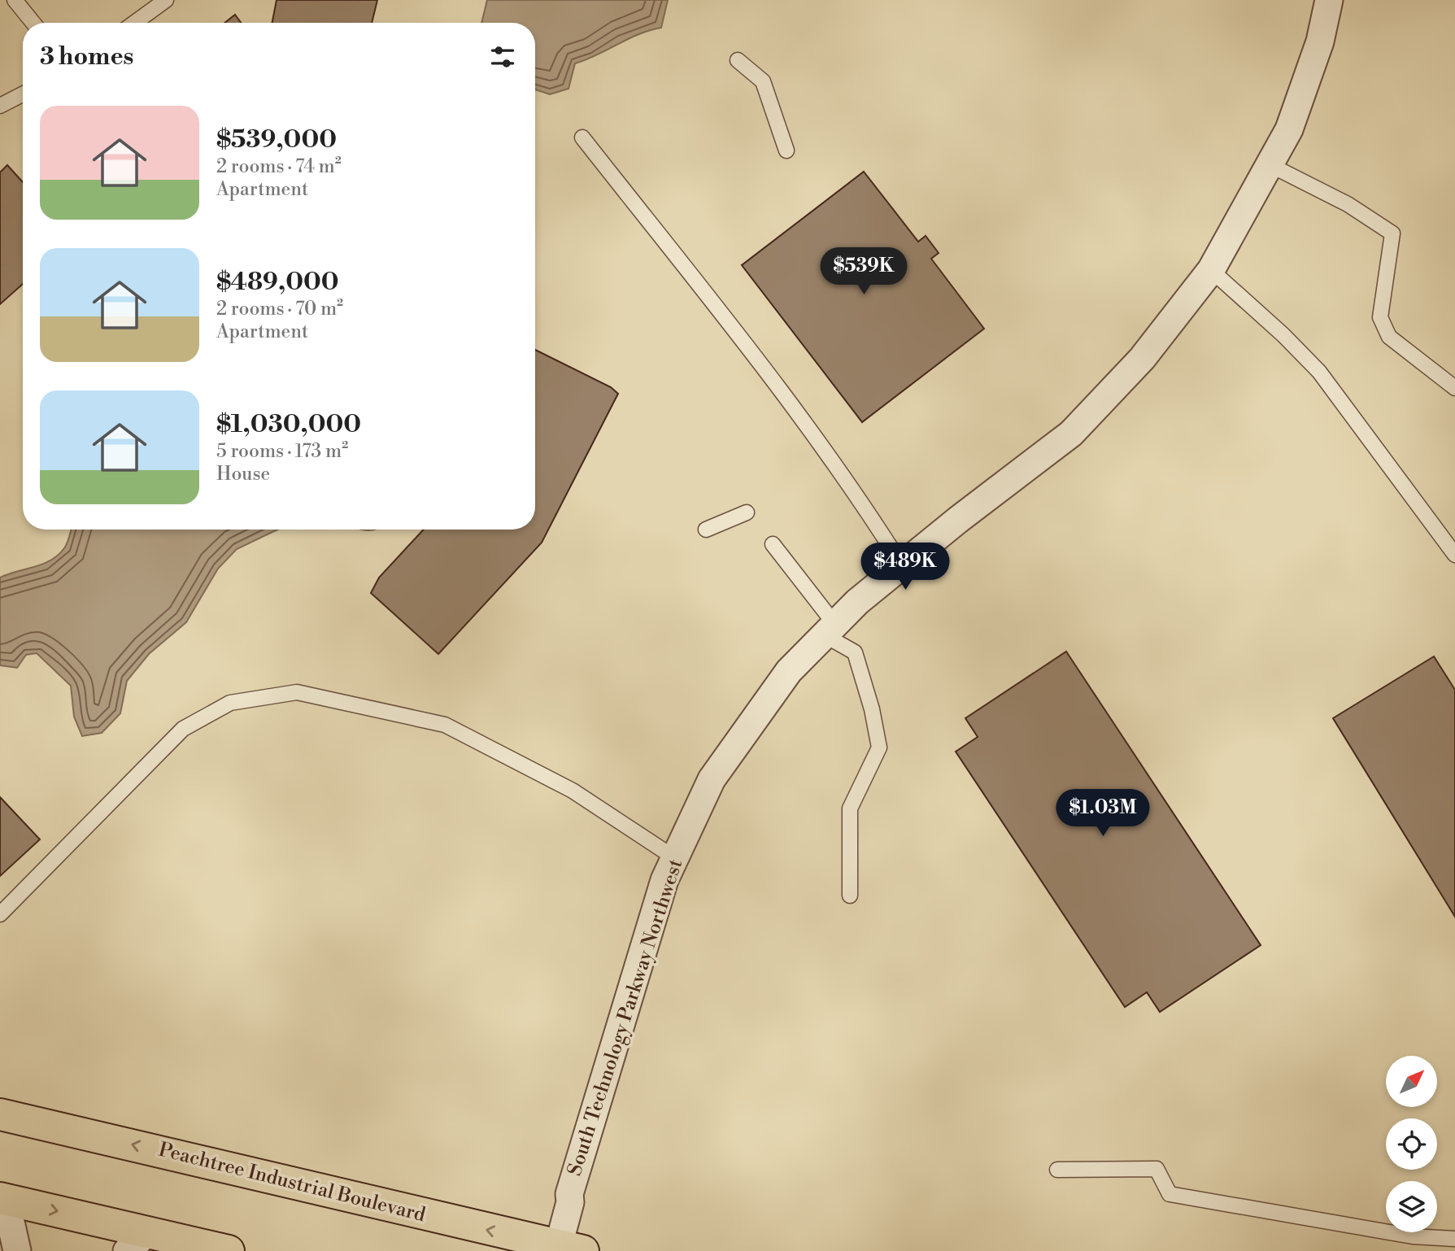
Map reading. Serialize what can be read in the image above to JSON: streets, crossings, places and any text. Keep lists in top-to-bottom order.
{
  "streets": {
    "highway": ["Peachtree Industrial Boulevard"],
    "street": ["South Technology Parkway Northwest"]
  },
  "crossings": [
    ["South Technology Parkway Northwest", "Peachtree Industrial Boulevard"]
  ],
  "north": "top right",
  "page": {
    "heading": "3 homes",
    "list": [
      {
        "name": "$539,000",
        "note": "2 rooms · 74 m² · Apartment"
      },
      {
        "name": "$489,000",
        "note": "2 rooms · 70 m² · Apartment"
      },
      {
        "name": "$1,030,000",
        "note": "5 rooms · 173 m² · House"
      }
    ],
    "price": ["$539K", "$489K", "$1.03M"]
  }
}
